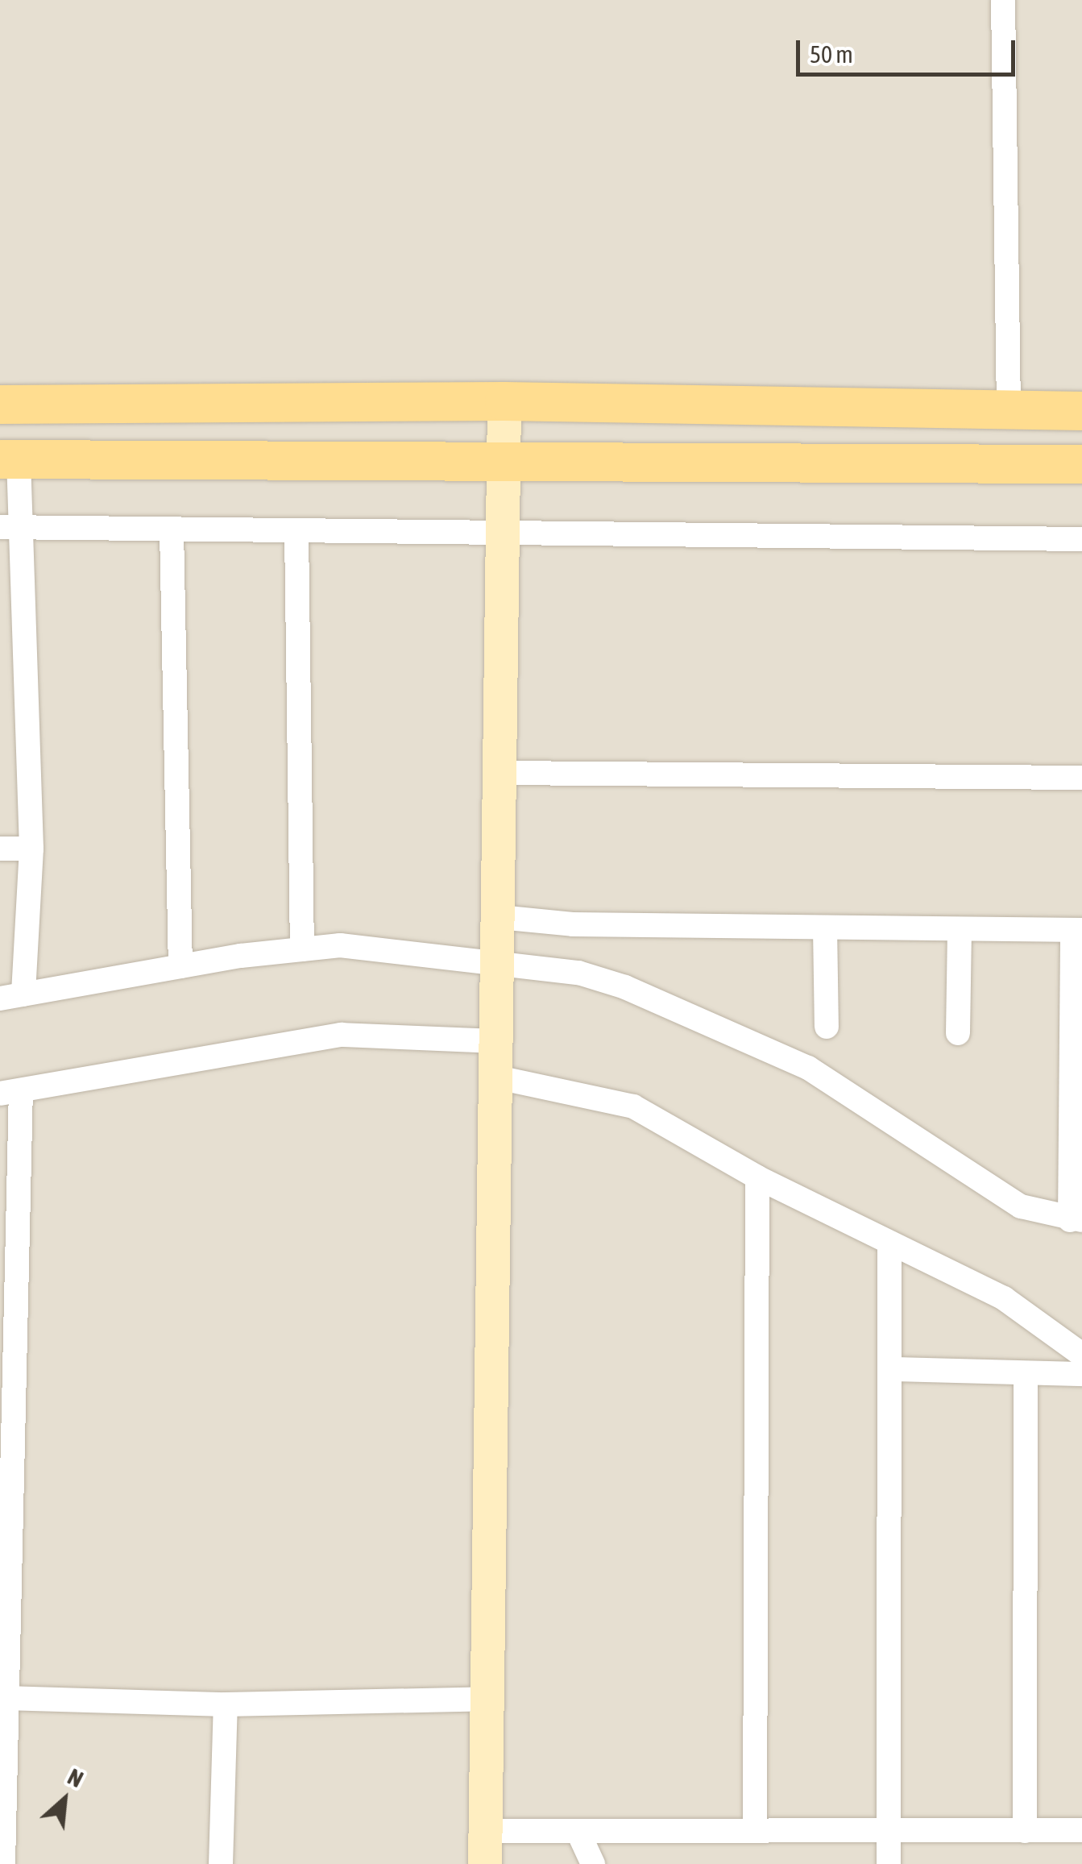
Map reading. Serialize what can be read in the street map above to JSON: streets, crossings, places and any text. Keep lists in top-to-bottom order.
{
  "scale_bar": "50 m",
  "north": "top right"
}
